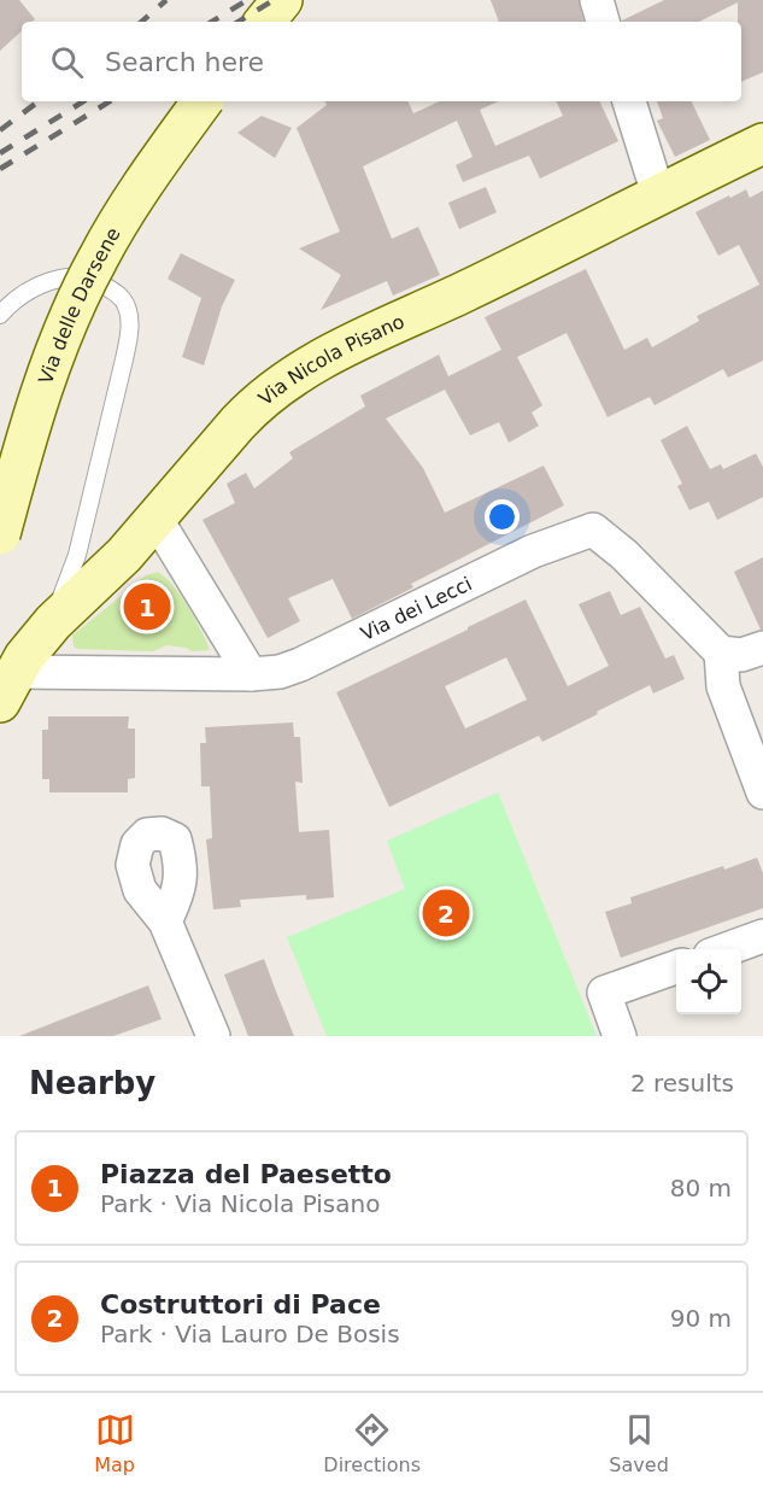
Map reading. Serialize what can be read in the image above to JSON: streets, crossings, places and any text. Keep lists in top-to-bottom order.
{
  "streets": {
    "street": ["Via delle Darsene", "Via Nicola Pisano", "Via dei Lecci"]
  },
  "crossings": [
    ["Via Nicola Pisano", "Via dei Lecci"]
  ],
  "page": {
    "search": "Search here",
    "pins": ["1", "2"],
    "heading": ["Nearby", "2 results"],
    "list": [
      {
        "mark": "1",
        "name": "Piazza del Paesetto",
        "note": "Park · Via Nicola Pisano",
        "value": "80 m"
      },
      {
        "mark": "2",
        "name": "Costruttori di Pace",
        "note": "Park · Via Lauro De Bosis",
        "value": "90 m"
      }
    ],
    "nav": ["Map", "Directions", "Saved"]
  }
}
